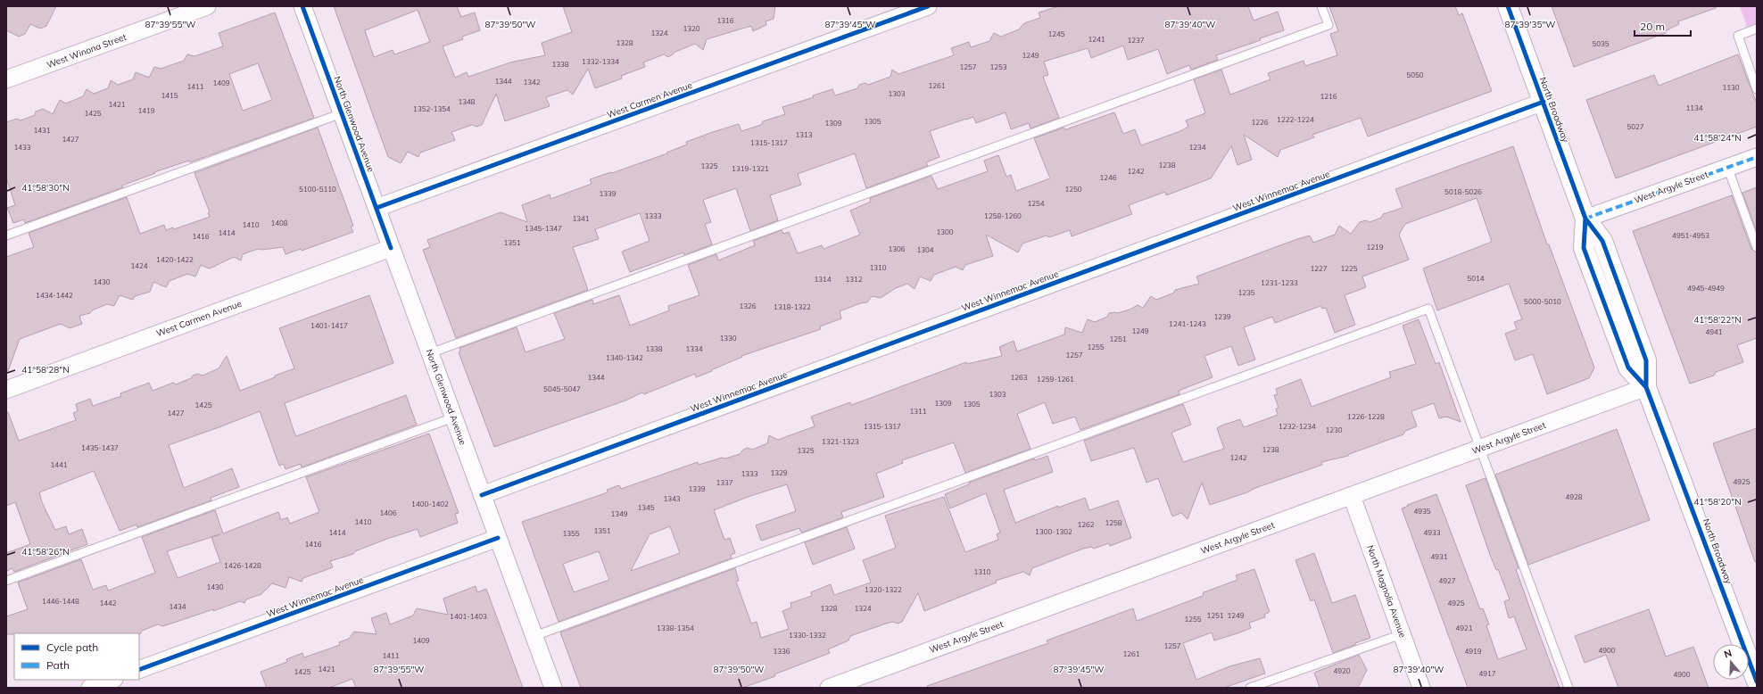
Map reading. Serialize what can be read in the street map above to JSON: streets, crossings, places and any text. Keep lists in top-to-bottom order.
{
  "streets": {
    "main road": ["North Broadway"],
    "street": [
      "West Winona Street",
      "West Carmen Avenue",
      "North Glenwood Avenue",
      "West Argyle Street",
      "West Winnemac Avenue",
      "North Magnolia Avenue"
    ]
  },
  "crossings": [
    ["West Carmen Avenue", "North Glenwood Avenue"],
    ["North Broadway", "West Argyle Street"],
    ["North Broadway", "West Winnemac Avenue"],
    ["North Glenwood Avenue", "West Winnemac Avenue"],
    ["West Argyle Street", "North Magnolia Avenue"]
  ],
  "house_numbers": [
    "1316",
    "1320",
    "1324",
    "1245",
    "1241",
    "1237",
    "1328",
    "5035",
    "1249",
    "1332-1334",
    "1338",
    "1257",
    "1253",
    "5050",
    "1344",
    "1342",
    "1409",
    "1261",
    "1411",
    "1130",
    "1303",
    "1415",
    "1216",
    "1348",
    "1421",
    "1134",
    "1352-1354",
    "1419",
    "1425",
    "1222-1224",
    "1305",
    "1226",
    "1309",
    "5027",
    "1431",
    "1313",
    "1427",
    "1315-1317",
    "1433",
    "1234",
    "1238",
    "1325",
    "1319-1321",
    "1242",
    "1246",
    "5100-5110",
    "1250",
    "5018-5026",
    "1339",
    "1254",
    "1333",
    "1258-1260",
    "1341",
    "1408",
    "1410",
    "1345-1347",
    "1300",
    "1414",
    "4951-4953",
    "1416",
    "1351",
    "1219",
    "1306",
    "1304",
    "1420-1422",
    "1424",
    "1310",
    "1227",
    "1225",
    "5014",
    "1314",
    "1312",
    "1430",
    "1231-1233",
    "4945-4949",
    "1235",
    "1434-1442",
    "5000-5010",
    "1326",
    "1318-1322",
    "1239",
    "1241-1243",
    "1401-1417",
    "1249",
    "4941",
    "1330",
    "1251",
    "1255",
    "1338",
    "1334",
    "1257",
    "1340-1342",
    "1344",
    "1263",
    "1259-1261",
    "5045-5047",
    "1303",
    "1309",
    "1305",
    "1425",
    "1311",
    "1427",
    "1226-1228",
    "1315-1317",
    "1232-1234",
    "1230",
    "1321-1323",
    "1435-1437",
    "1238",
    "1325",
    "1242",
    "1441",
    "1329",
    "1333",
    "4925",
    "1337",
    "1339",
    "4928",
    "1343",
    "1400-1402",
    "1345",
    "4935",
    "1406",
    "1349",
    "1410",
    "1258",
    "1262",
    "1351",
    "1300-1302",
    "1414",
    "4933",
    "1355",
    "1416",
    "4931",
    "1426-1428",
    "1310",
    "4927",
    "1430",
    "1320-1322",
    "1446-1448",
    "1442",
    "4925",
    "1434",
    "1328",
    "1324",
    "1251",
    "1249",
    "1401-1403",
    "1255",
    "1338-1354",
    "4921",
    "1330-1332",
    "1409",
    "1257",
    "4900",
    "1336",
    "4919",
    "1261",
    "1411",
    "1421",
    "4920",
    "1425",
    "4917",
    "4900"
  ],
  "legend": ["Cycle path", "Path"],
  "scale_bar": "20 m",
  "north": "top",
  "coordinates": [
    "87°39'55\"W",
    "87°39'45\"W",
    "87°39'50\"W",
    "87°39'40\"W",
    "87°39'35\"W",
    "41°58'24\"N",
    "41°58'30\"N",
    "41°58'22\"N",
    "41°58'28\"N",
    "41°58'20\"N",
    "41°58'26\"N"
  ]
}
